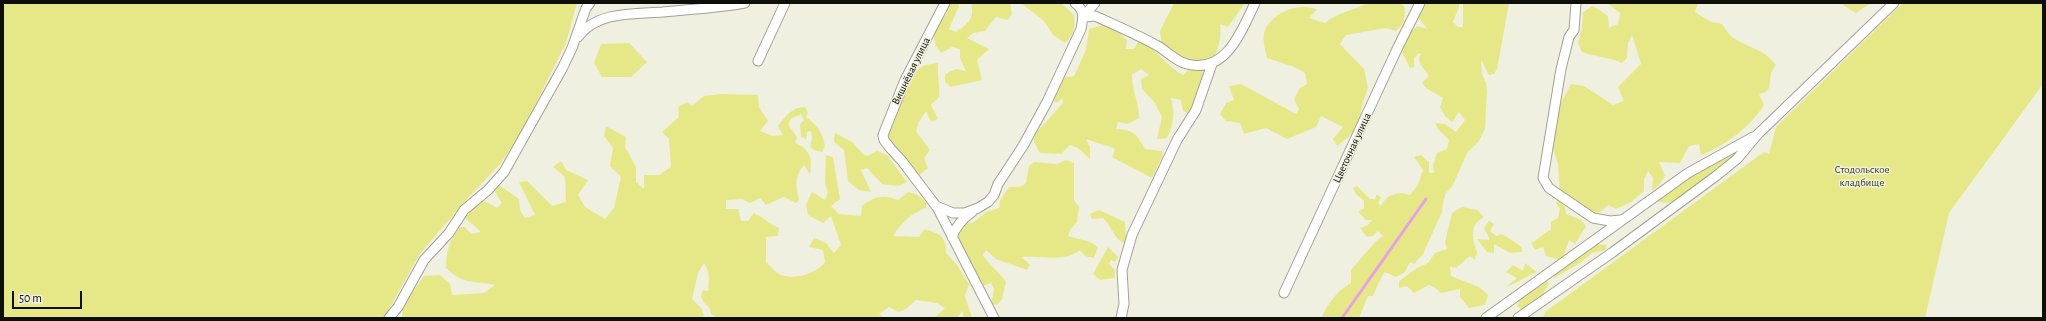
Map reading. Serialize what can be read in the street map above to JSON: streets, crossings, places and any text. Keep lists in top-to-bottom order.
{
  "streets": {
    "street": ["Вишнёвая улица", "Цветочная улица"]
  },
  "parks": ["Стодольское кладбище"],
  "scale_bar": "50 m"
}
